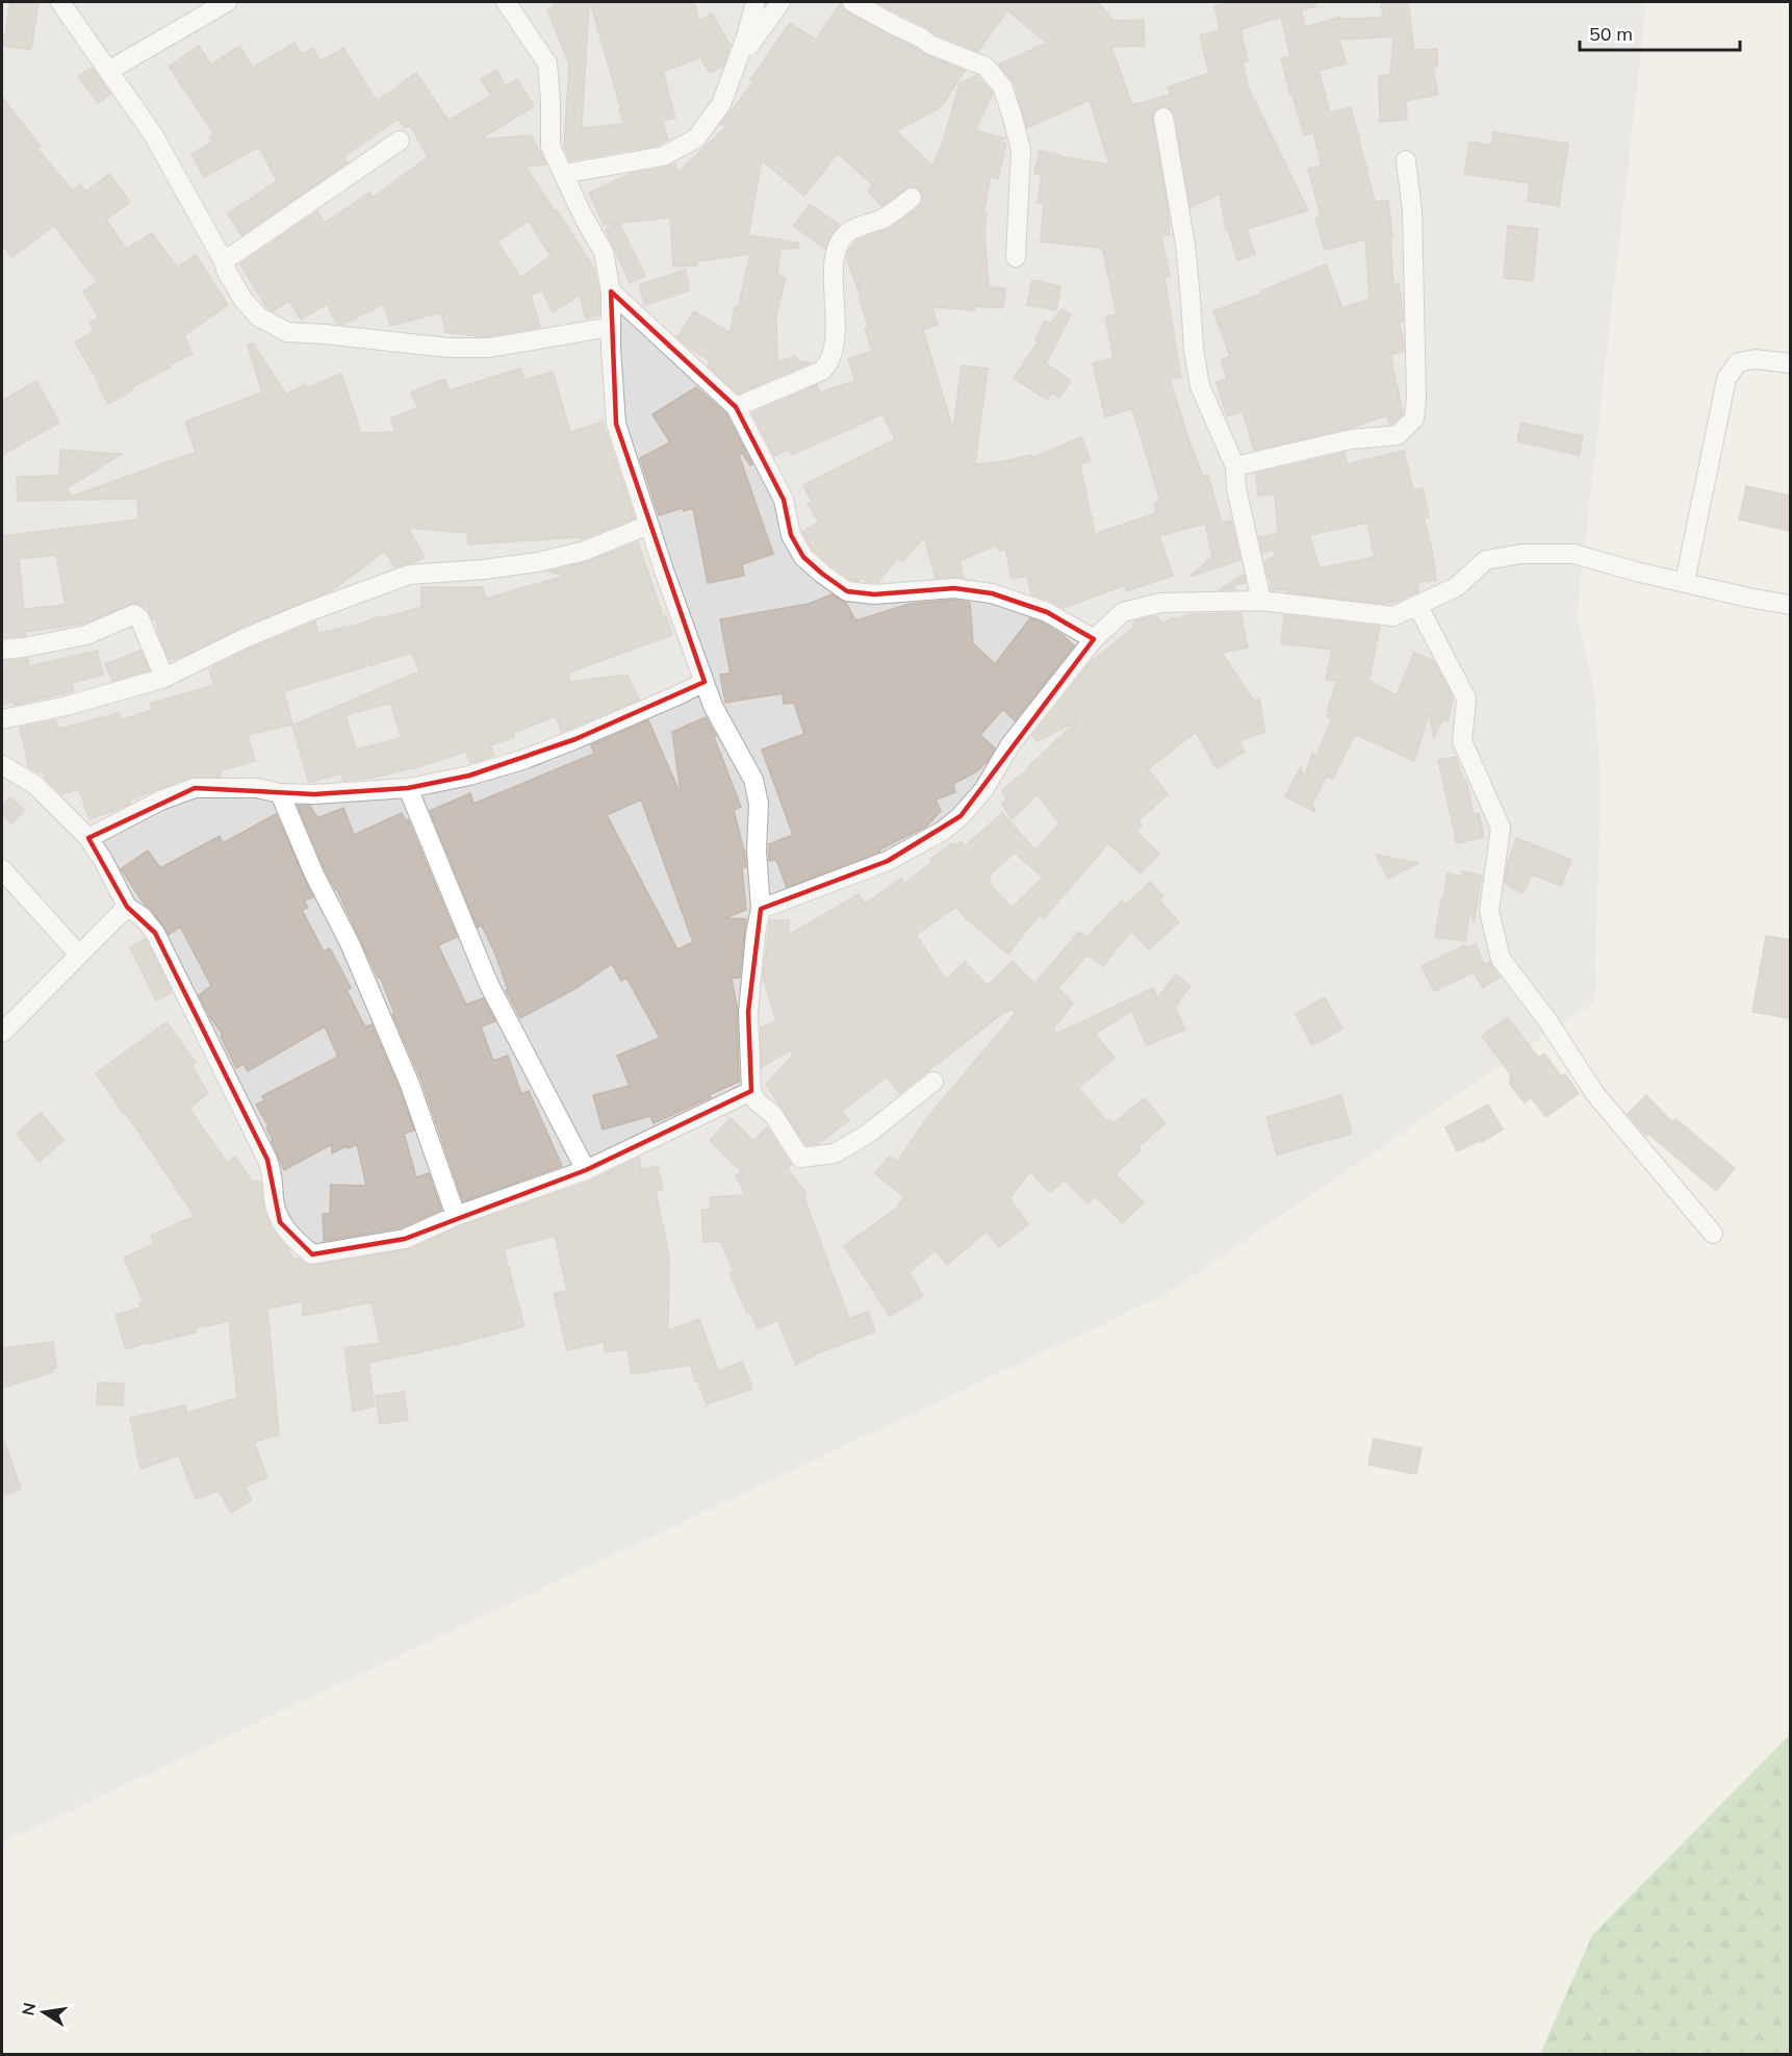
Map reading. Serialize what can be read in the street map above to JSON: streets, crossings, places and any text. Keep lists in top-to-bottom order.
{
  "scale_bar": "50 m",
  "north": "left"
}
